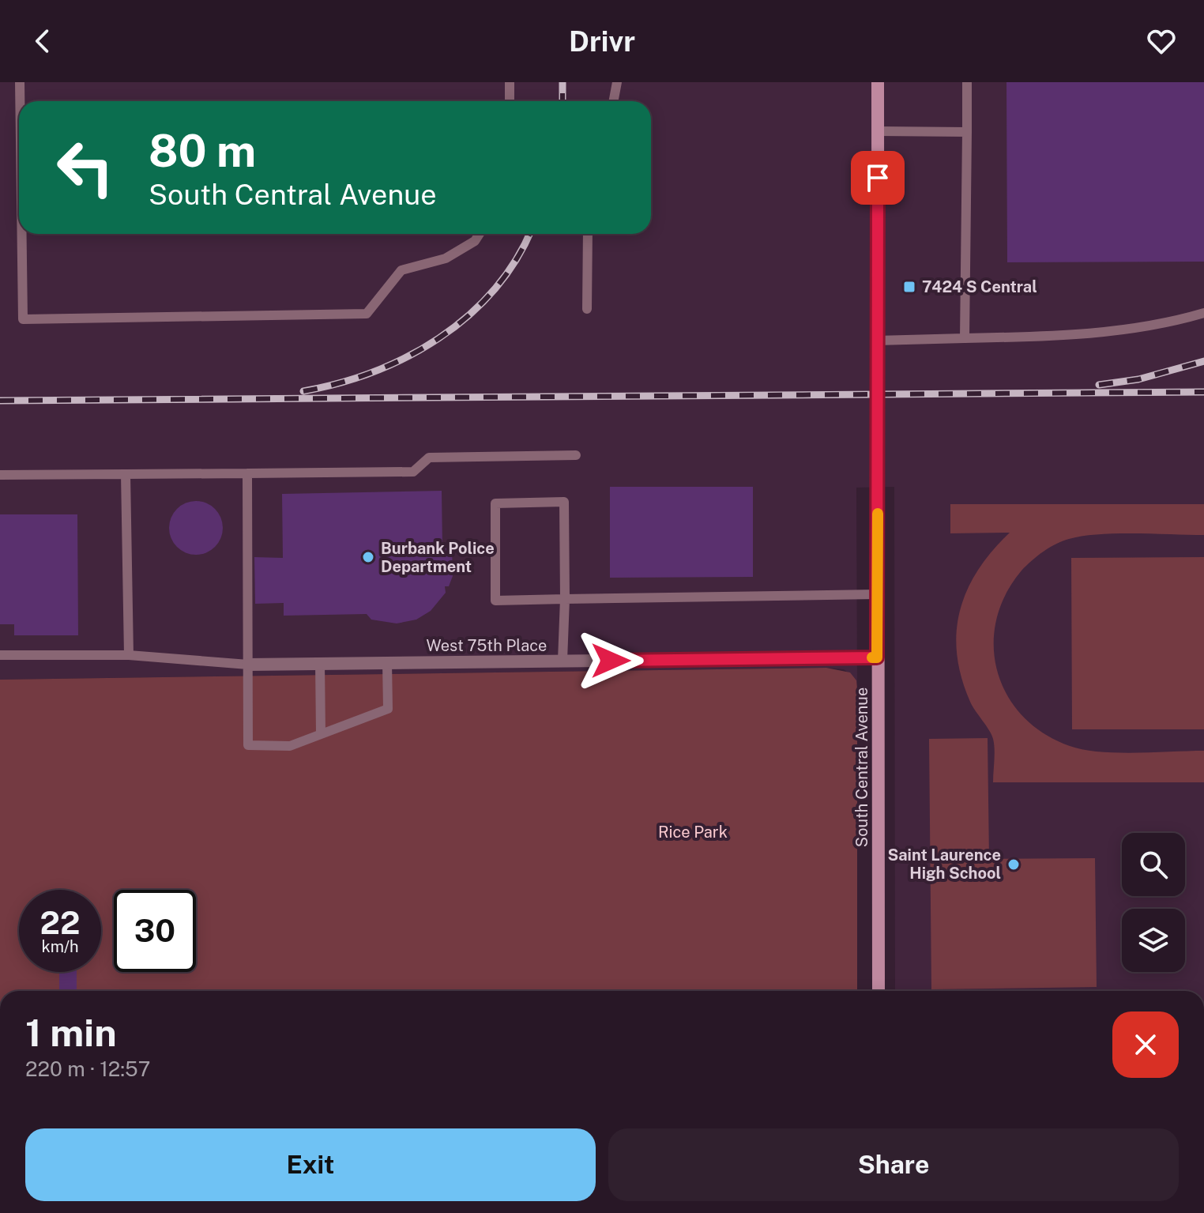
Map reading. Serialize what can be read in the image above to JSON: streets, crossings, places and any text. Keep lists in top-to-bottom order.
{
  "streets": {
    "street": ["West 75th Place", "South Central Avenue"]
  },
  "crossings": [
    ["West 75th Place", "South Central Avenue"]
  ],
  "parks": ["Rice Park"],
  "places": {
    "transit": ["7424 S Central"],
    "other": ["Burbank Police Department", "Saint Laurence High School"]
  },
  "page": {
    "header": "Drivr",
    "turn": ["80 m", "South Central Avenue"],
    "speed": "22 km/h",
    "limit": "30",
    "heading": ["1 min", "220 m · 12:57"],
    "buttons": ["Exit", "Share"]
  }
}
